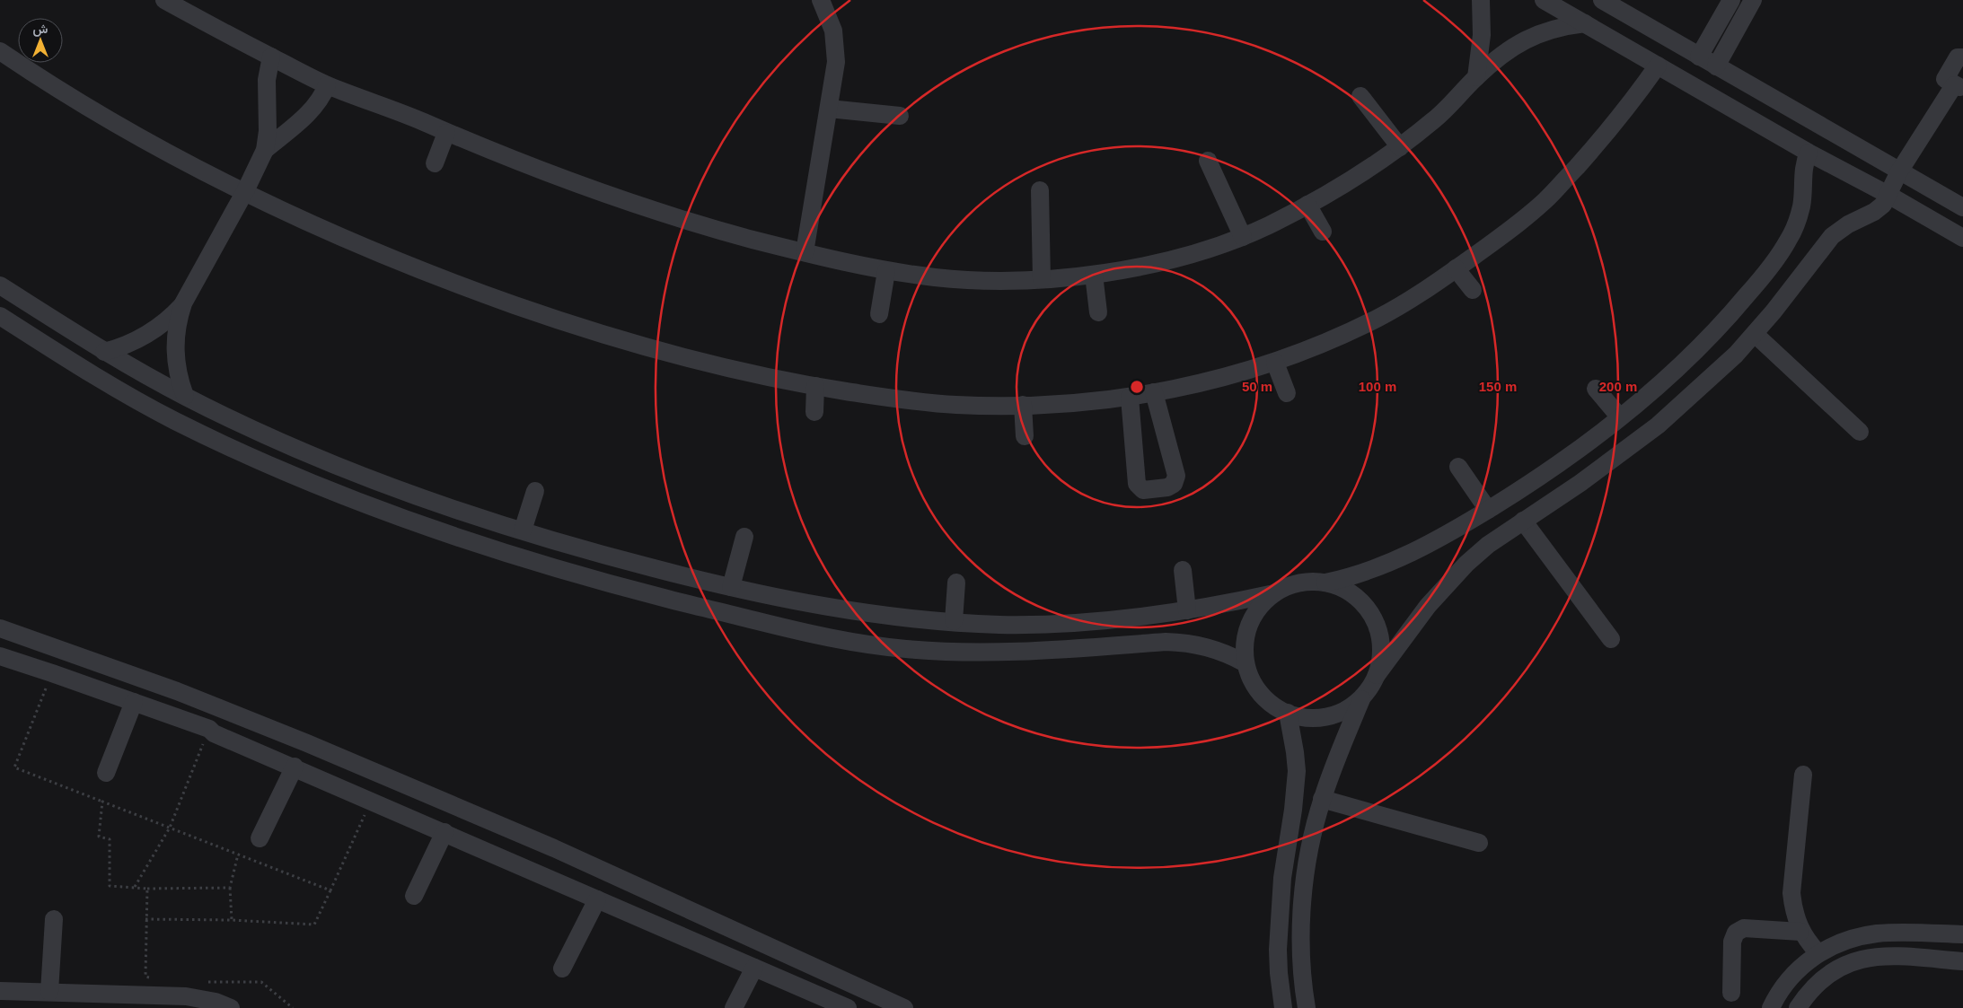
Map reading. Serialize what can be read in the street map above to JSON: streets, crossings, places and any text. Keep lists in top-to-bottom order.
{
  "north": "top",
  "rings": [
    "50 m",
    "100 m",
    "150 m",
    "200 m"
  ]
}
